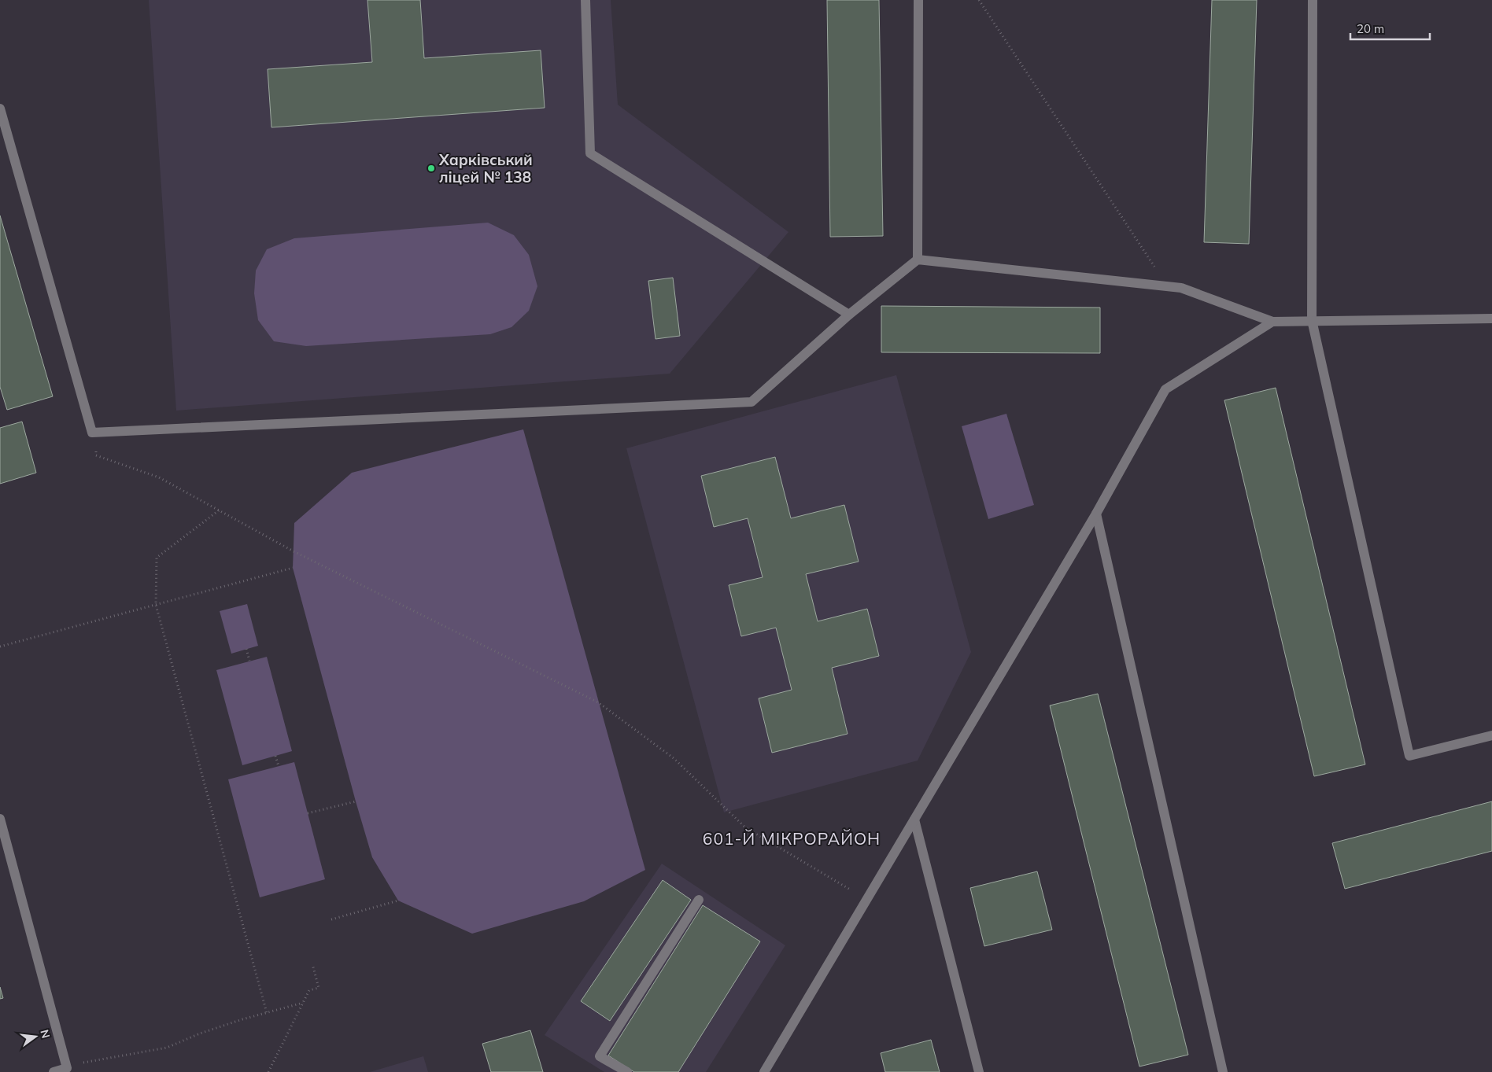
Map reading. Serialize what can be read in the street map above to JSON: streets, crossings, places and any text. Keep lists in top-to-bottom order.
{
  "districts": ["601-Й МІКРОРАЙОН"],
  "places": ["Харківський ліцей № 138"],
  "scale_bar": "20 m",
  "north": "right"
}
